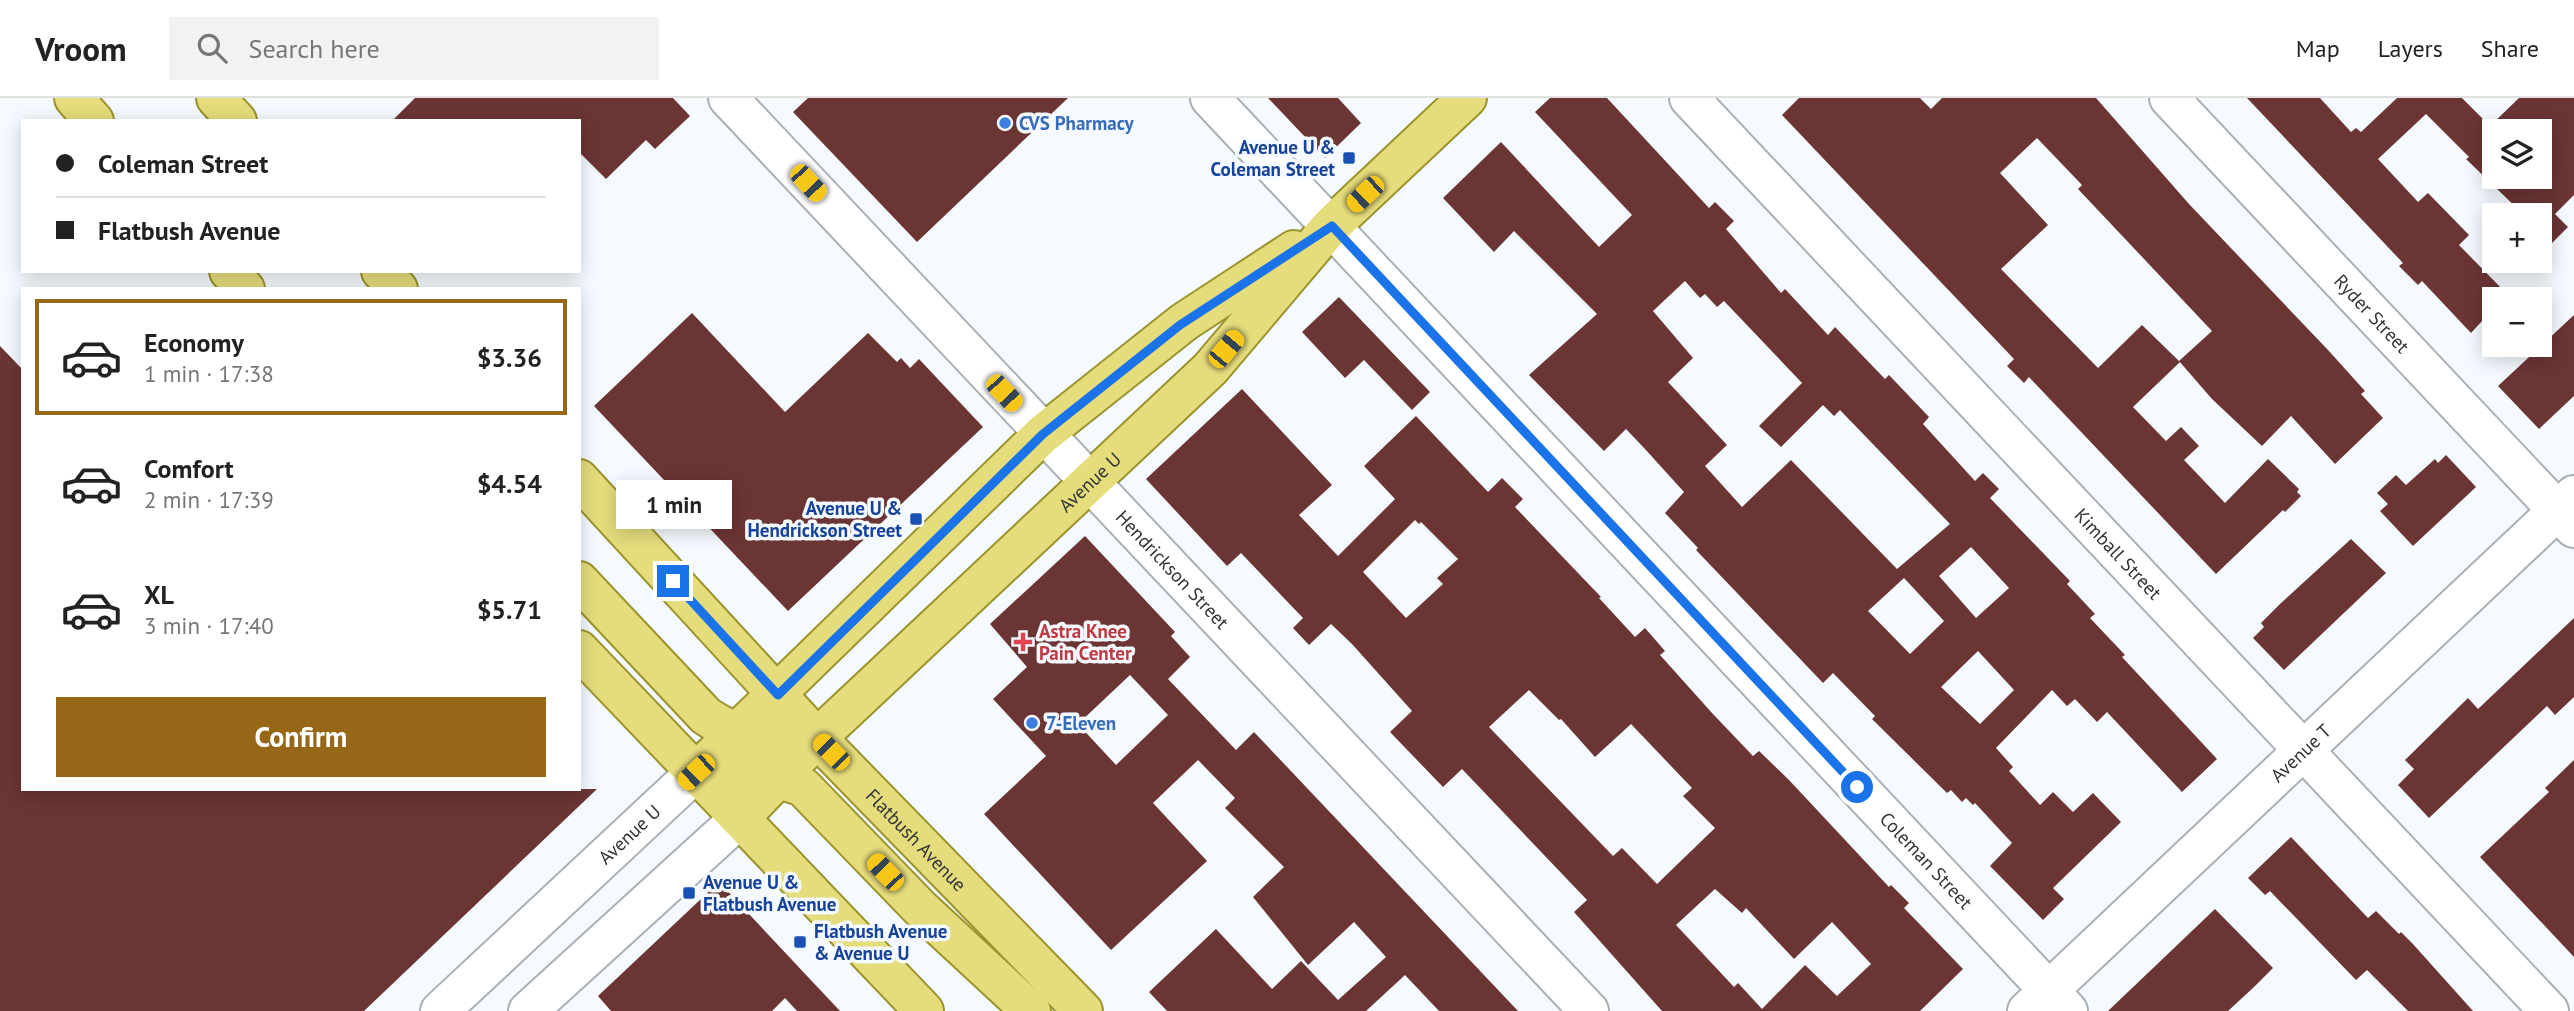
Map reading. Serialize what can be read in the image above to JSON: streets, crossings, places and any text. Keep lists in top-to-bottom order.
{
  "streets": {
    "main road": ["Avenue U", "Flatbush Avenue"],
    "street": [
      "Ryder Street",
      "Kimball Street",
      "Hendrickson Street",
      "Avenue T",
      "Coleman Street"
    ]
  },
  "crossings": [
    ["Ryder Street", "Avenue T"],
    ["Avenue U", "Hendrickson Street"],
    ["Avenue U", "Flatbush Avenue"],
    ["Avenue U", "Coleman Street"],
    ["Kimball Street", "Avenue T"],
    ["Avenue T", "Coleman Street"]
  ],
  "places": {
    "other": ["CVS Pharmacy", "7-Eleven"],
    "transit": [
      "Avenue U & Coleman Street",
      "Avenue U & Hendrickson Street",
      "Avenue U & Flatbush Avenue",
      "Flatbush Avenue & Avenue U"
    ],
    "health": ["Astra Knee Pain Center"]
  },
  "page": {
    "header": "Vroom",
    "search": "Search here",
    "nav": ["Map", "Layers", "Share"],
    "map_buttons": ["+", "−"],
    "banner": ["Coleman Street", "Flatbush Avenue"],
    "list": [
      {
        "name": "Economy",
        "note": "1 min · 17:38",
        "value": "$3.36"
      },
      {
        "name": "Comfort",
        "note": "2 min · 17:39",
        "value": "$4.54"
      },
      {
        "name": "XL",
        "note": "3 min · 17:40",
        "value": "$5.71"
      }
    ],
    "bubble": "1 min",
    "buttons": "Confirm"
  }
}
